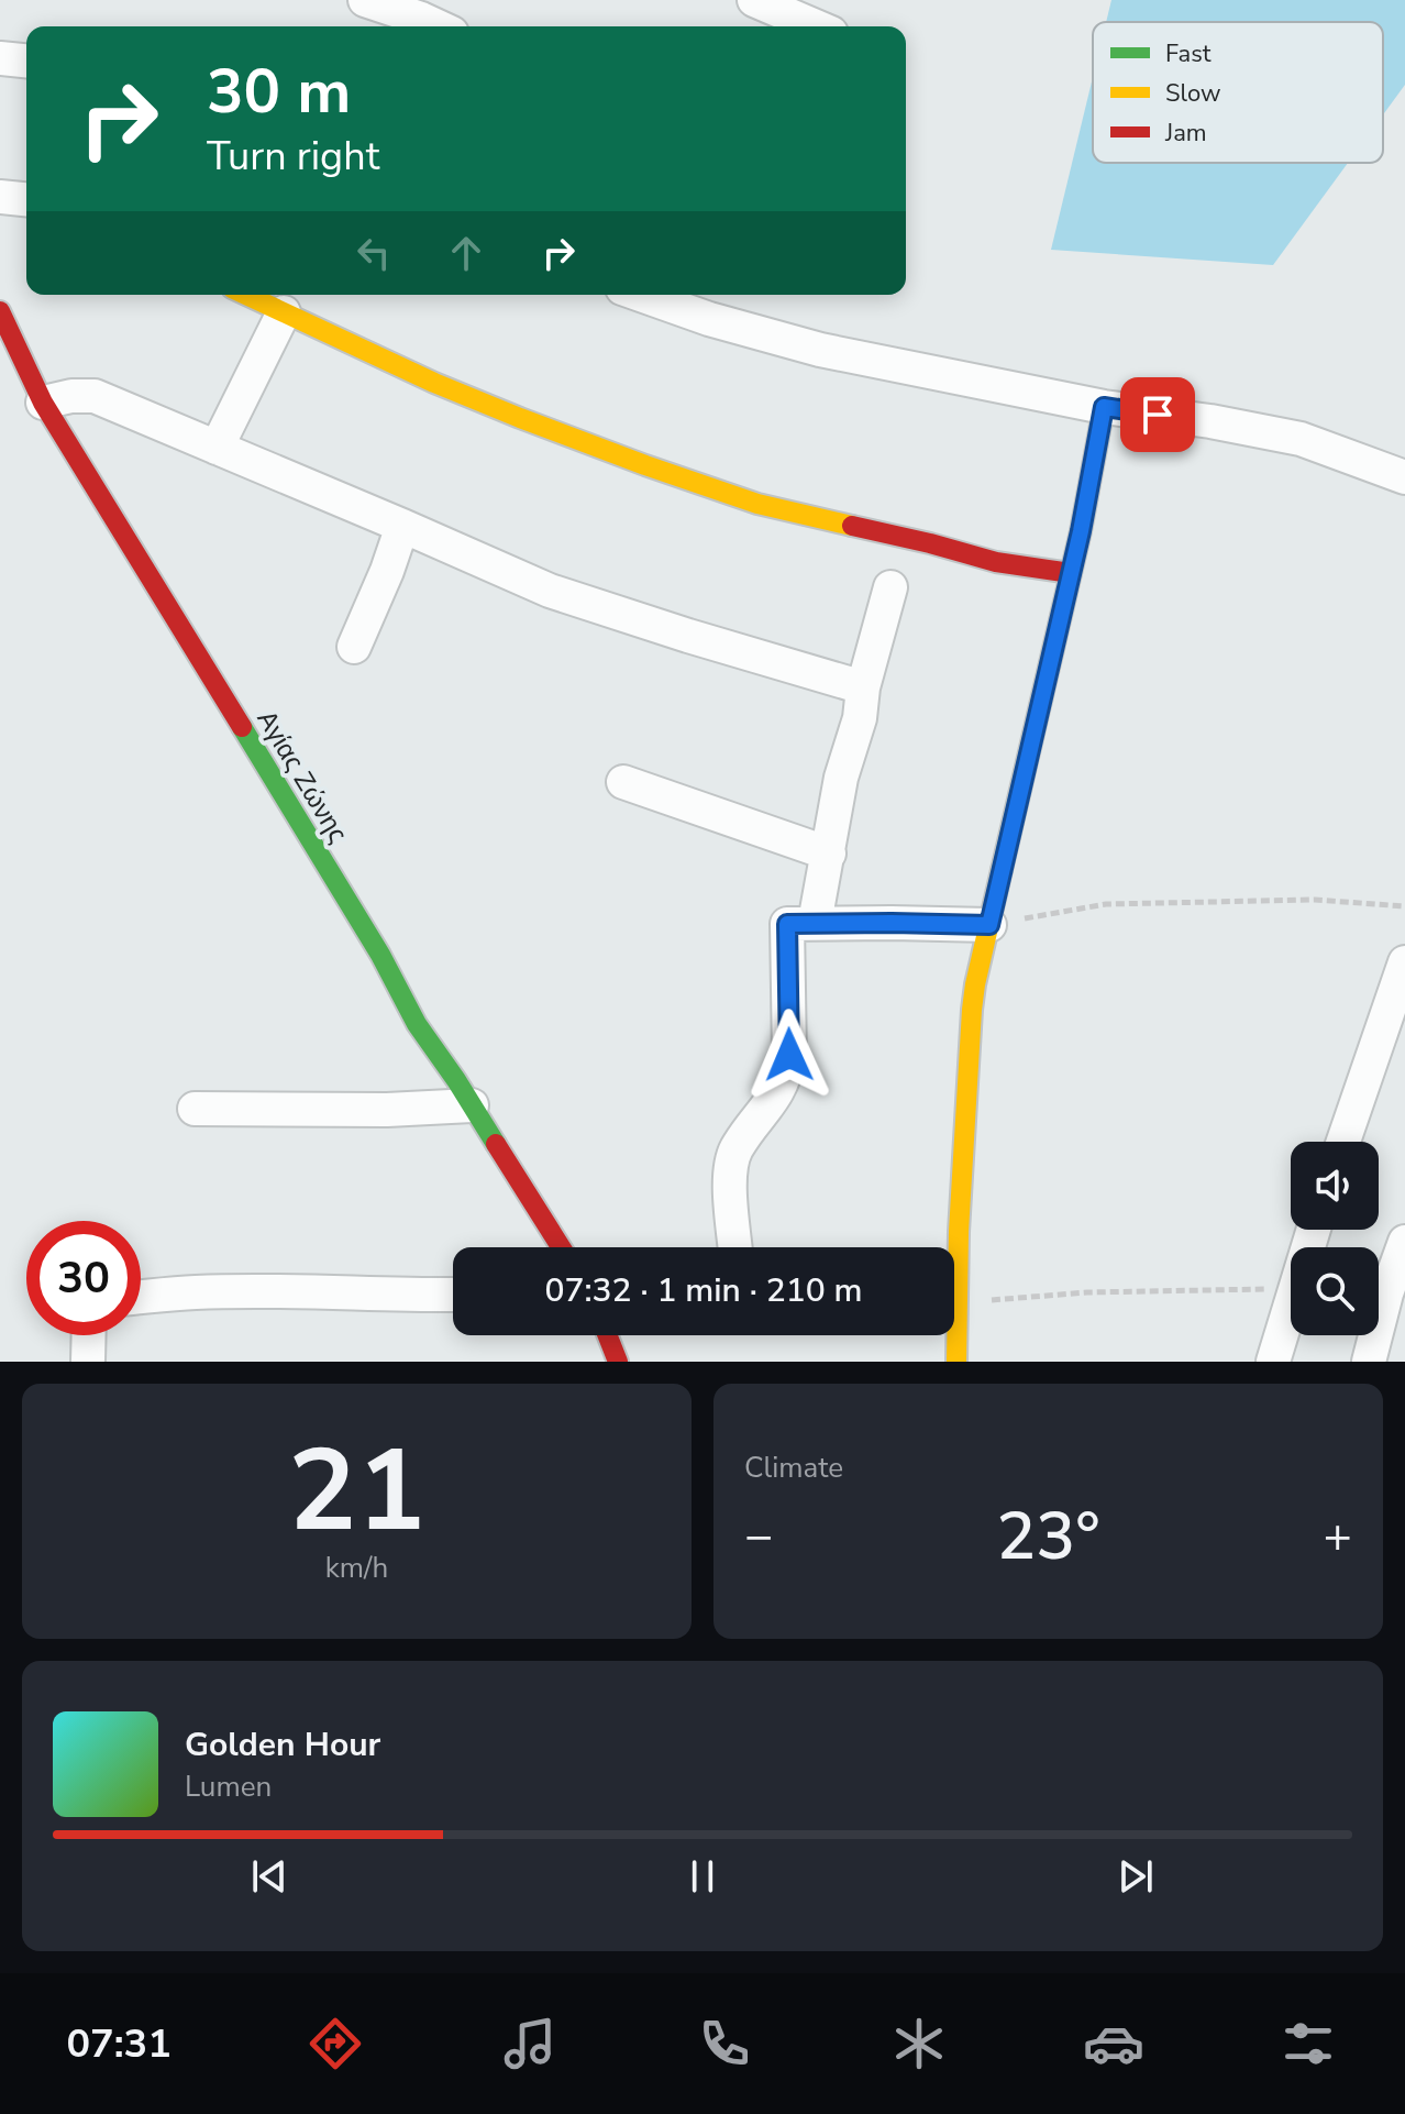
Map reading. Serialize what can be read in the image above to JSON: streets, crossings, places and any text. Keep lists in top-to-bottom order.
{
  "streets": {
    "street": ["Αγίας Ζώνης"]
  },
  "legend": ["Fast", "Slow", "Jam"],
  "page": {
    "turn": ["30 m", "Turn right"],
    "limit": "30",
    "trip": "07:32 · 1 min · 210 m",
    "tile": [
      ["21", "km/h"],
      "Climate"
    ],
    "heat": ["−", "23°", "+"],
    "song": ["Golden Hour", "Lumen"],
    "tabs": "07:31"
  }
}
